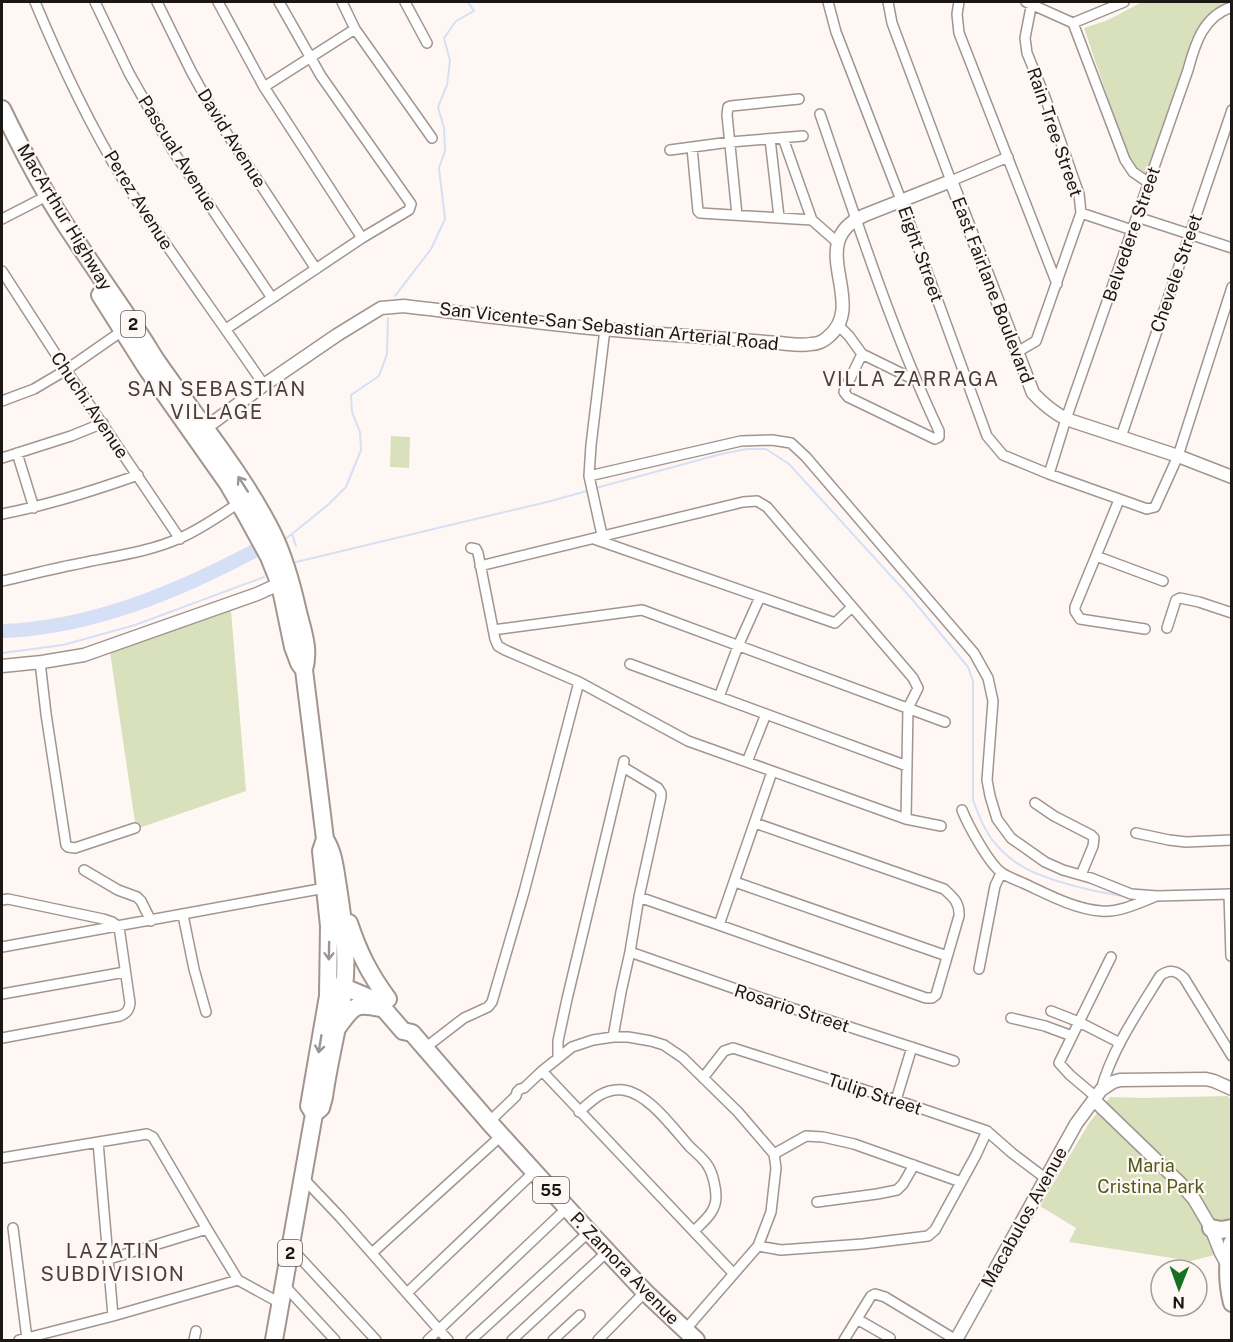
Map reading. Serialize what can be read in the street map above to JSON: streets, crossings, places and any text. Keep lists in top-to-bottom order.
{
  "streets": {
    "highway": [
      "MacArthur Highway",
      "2",
      "55",
      "P. Zamora Avenue"
    ],
    "street": [
      "Rain Tree Street",
      "David Avenue",
      "Pascual Avenue",
      "Perez Avenue",
      "Belvedere Street",
      "Eight Street",
      "Chevele Street",
      "East Fairlane Boulevard",
      "San Vicente-San Sebastian Arterial Road",
      "Chuchi Avenue",
      "Rosario Street",
      "Tulip Street",
      "Macabulos Avenue"
    ]
  },
  "crossings": [
    ["Rain Tree Street", "East Fairlane Boulevard"],
    ["Perez Avenue", "San Vicente-San Sebastian Arterial Road"],
    ["MacArthur Highway", "San Vicente-San Sebastian Arterial Road"],
    ["MacArthur Highway", "P. Zamora Avenue"],
    ["Belvedere Street", "Eight Street"],
    ["Belvedere Street", "East Fairlane Boulevard"],
    ["Eight Street", "East Fairlane Boulevard"],
    ["Chevele Street", "East Fairlane Boulevard"],
    ["Tulip Street", "Macabulos Avenue"]
  ],
  "districts": ["VILLA ZARRAGA", "SAN SEBASTIAN VILLAGE", "LAZATIN SUBDIVISION"],
  "parks": ["Maria Cristina Park"],
  "north": "bottom"
}
